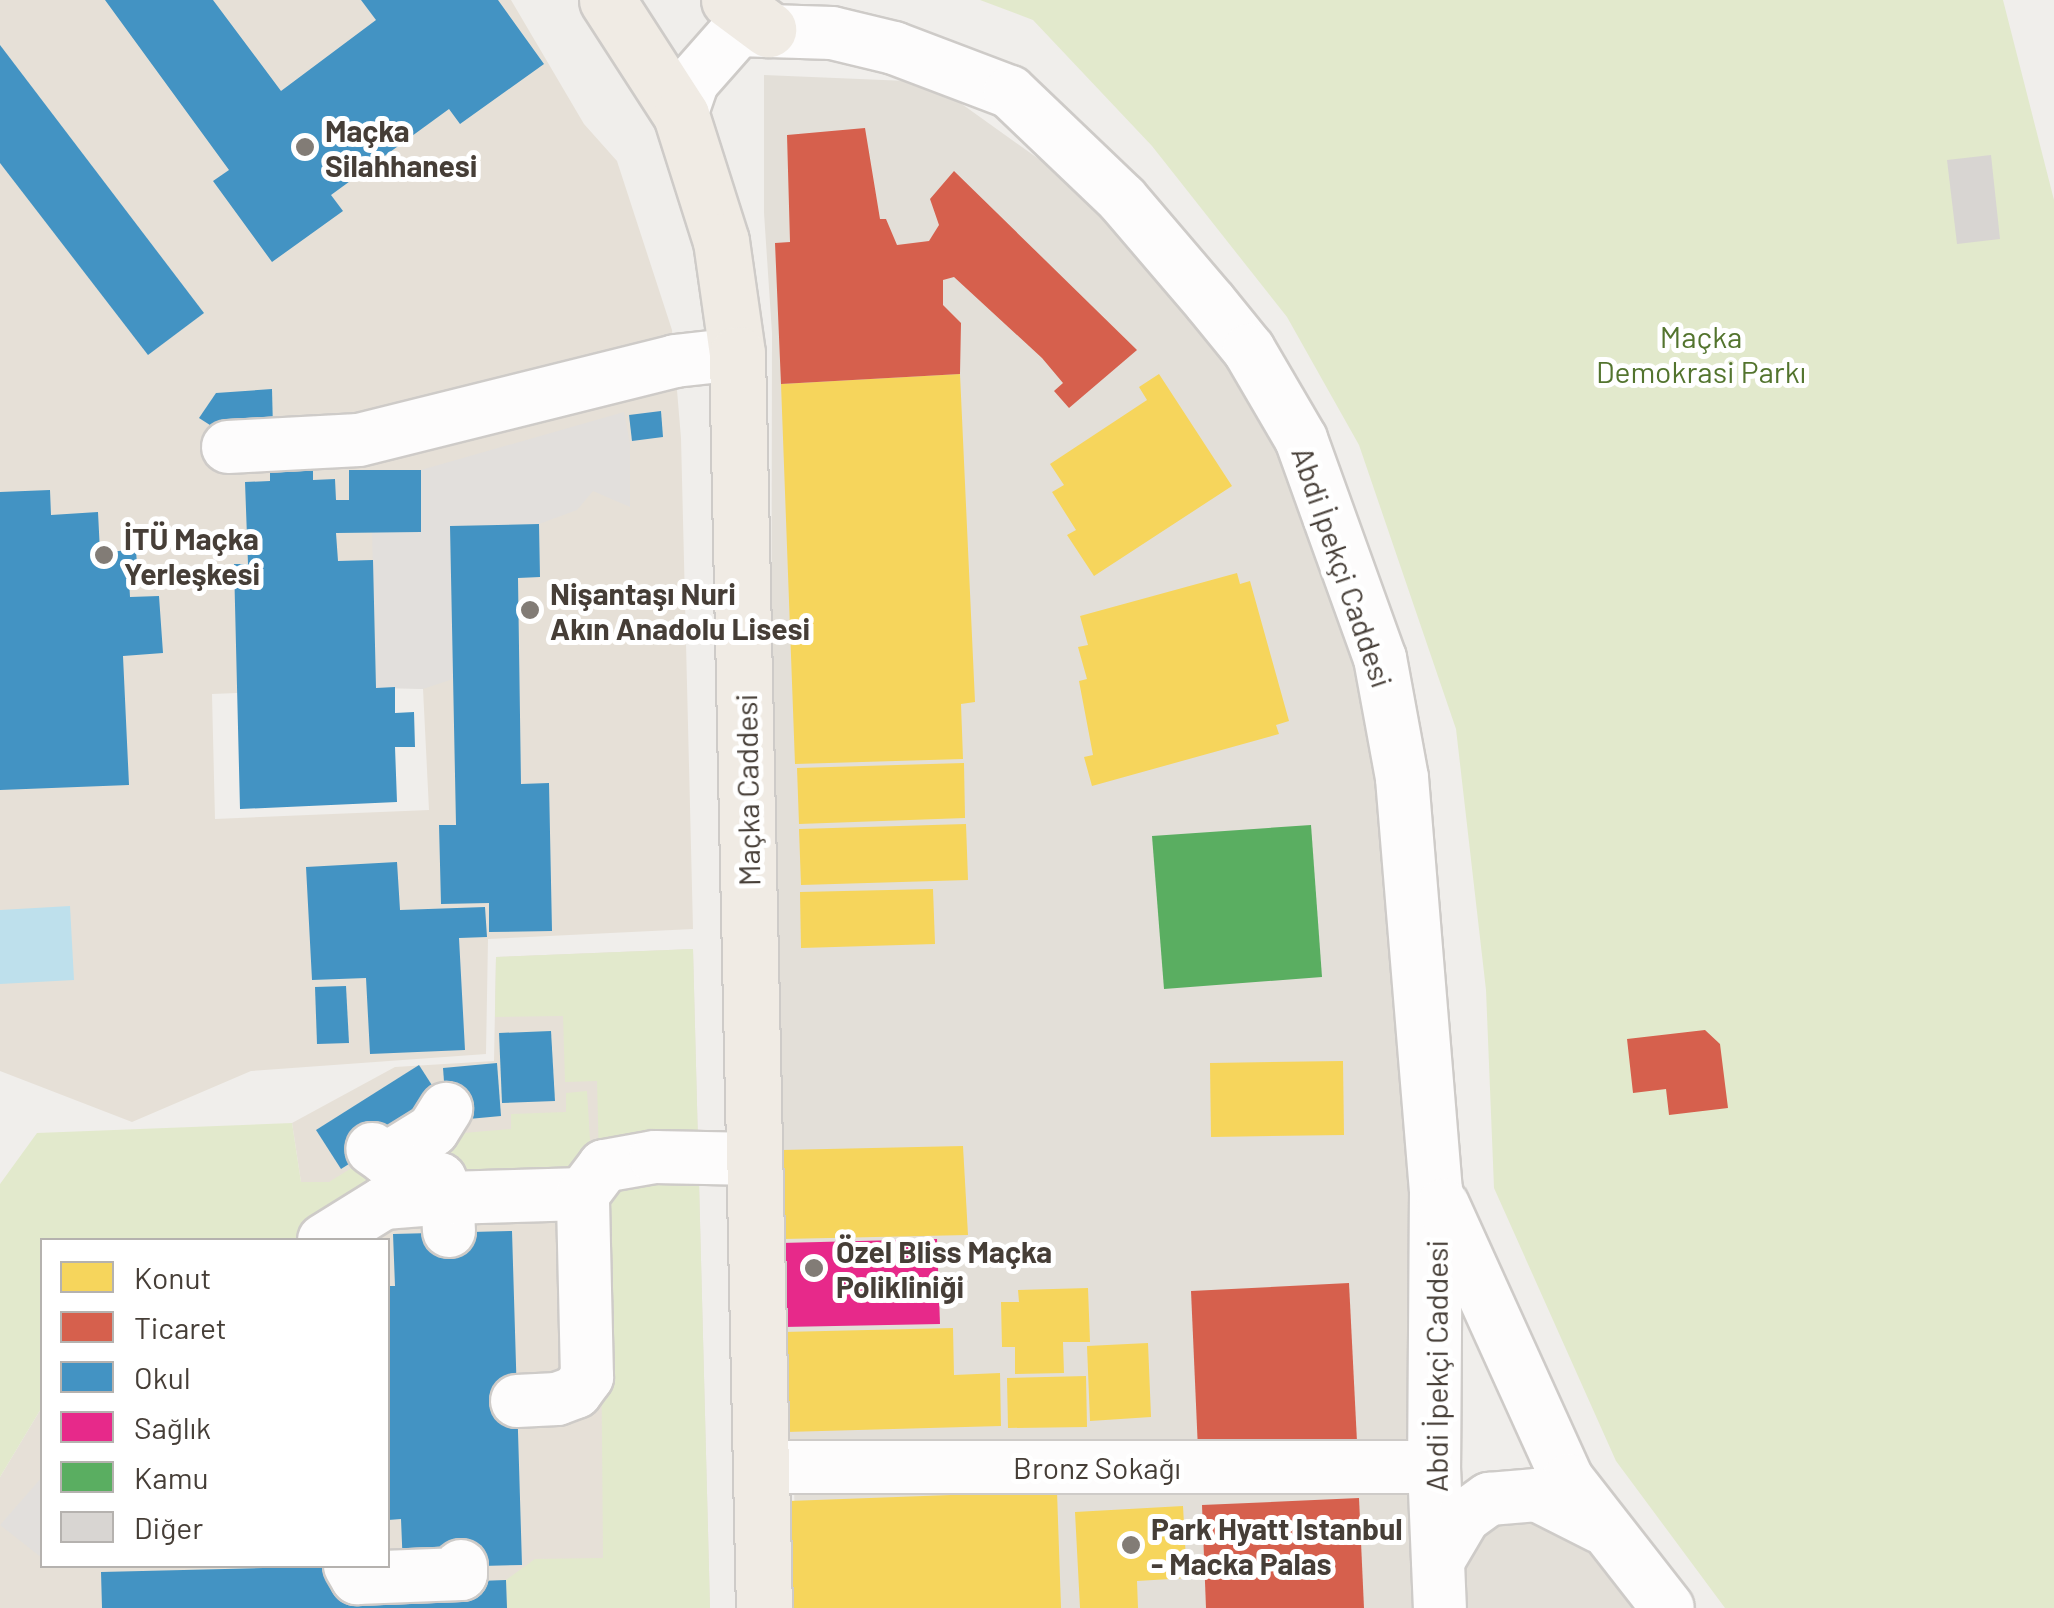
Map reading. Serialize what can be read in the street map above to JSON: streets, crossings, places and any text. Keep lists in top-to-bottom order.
{
  "streets": {
    "main road": ["Maçka Caddesi"],
    "street": ["Abdi İpekçi Caddesi", "Bronz Sokağı"]
  },
  "crossings": [
    ["Abdi İpekçi Caddesi", "Maçka Caddesi"],
    ["Abdi İpekçi Caddesi", "Bronz Sokağı"],
    ["Maçka Caddesi", "Bronz Sokağı"]
  ],
  "parks": ["Maçka Demokrasi Parkı"],
  "places": [
    "Maçka Silahhanesi",
    "İTÜ Maçka Yerleşkesi",
    "Nişantaşı Nuri Akın Anadolu Lisesi",
    "Özel Bliss Maçka Polikliniği",
    "Park Hyatt Istanbul - Macka Palas"
  ],
  "legend": [
    "Konut",
    "Ticaret",
    "Okul",
    "Sağlık",
    "Kamu",
    "Diğer"
  ]
}
